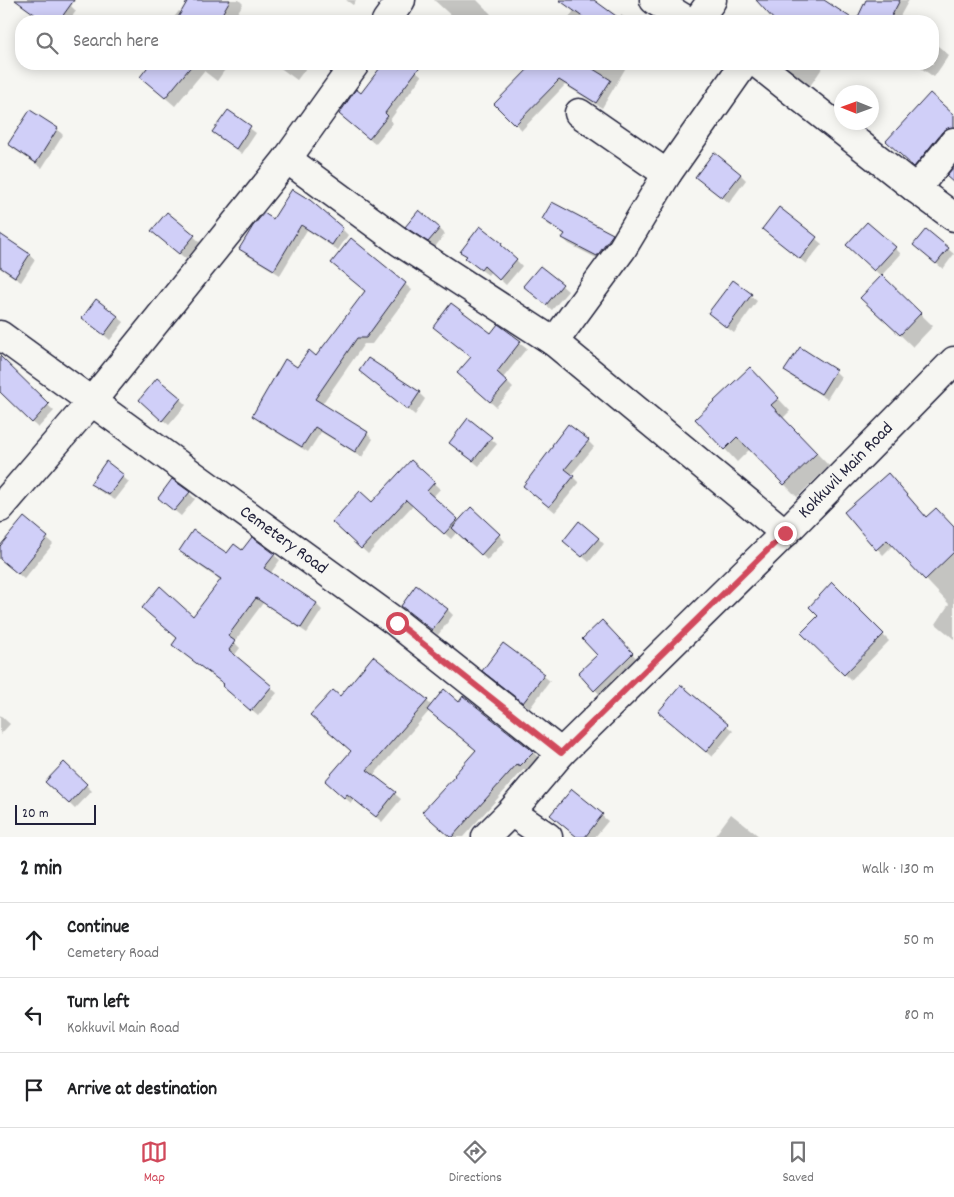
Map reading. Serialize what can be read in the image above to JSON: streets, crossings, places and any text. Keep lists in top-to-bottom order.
{
  "streets": {
    "street": ["Kokkuvil Main Road", "Cemetery Road"]
  },
  "crossings": [
    ["Kokkuvil Main Road", "Cemetery Road"]
  ],
  "scale_bar": "20 m",
  "north": "left",
  "page": {
    "search": "Search here",
    "scale": "20 m",
    "heading": ["2 min", "Walk · 130 m"],
    "list": [
      ["Continue", "Cemetery Road", "50 m"],
      ["Turn left", "Kokkuvil Main Road", "80 m"],
      "Arrive at destination"
    ],
    "nav": ["Map", "Directions", "Saved"]
  }
}
